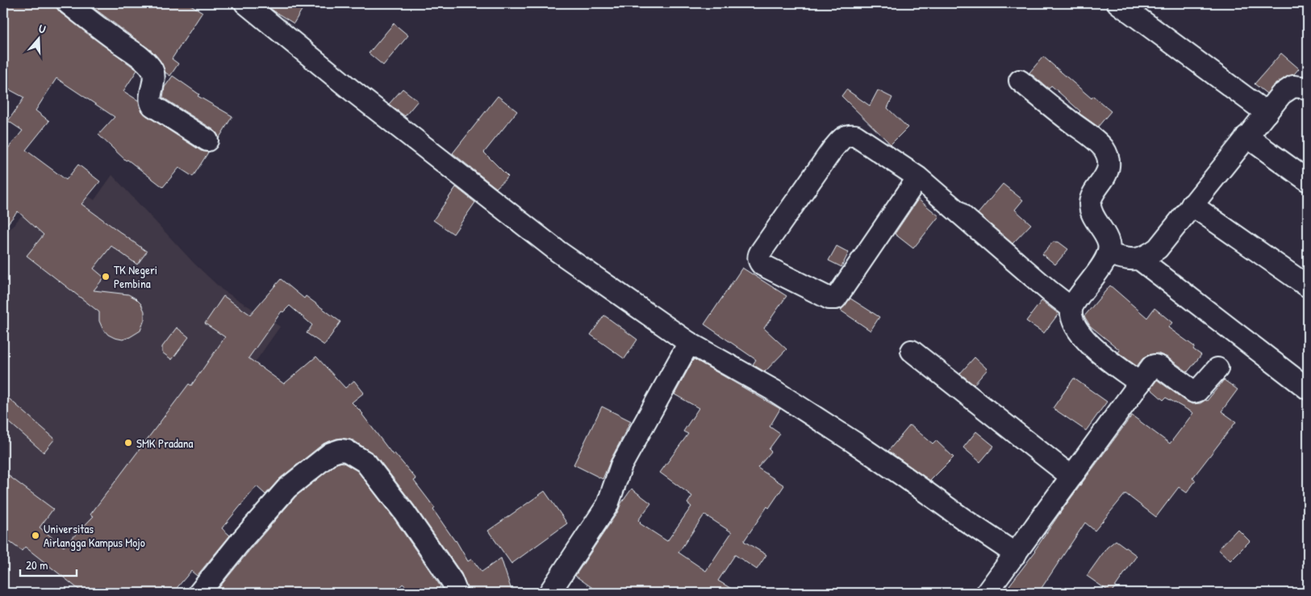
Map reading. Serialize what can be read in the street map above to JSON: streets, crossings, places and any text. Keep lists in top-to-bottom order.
{
  "places": ["TK Negeri Pembina", "SMK Pradana", "Universitas Airlangga Kampus Mojo"],
  "scale_bar": "20 m",
  "north": "top"
}
